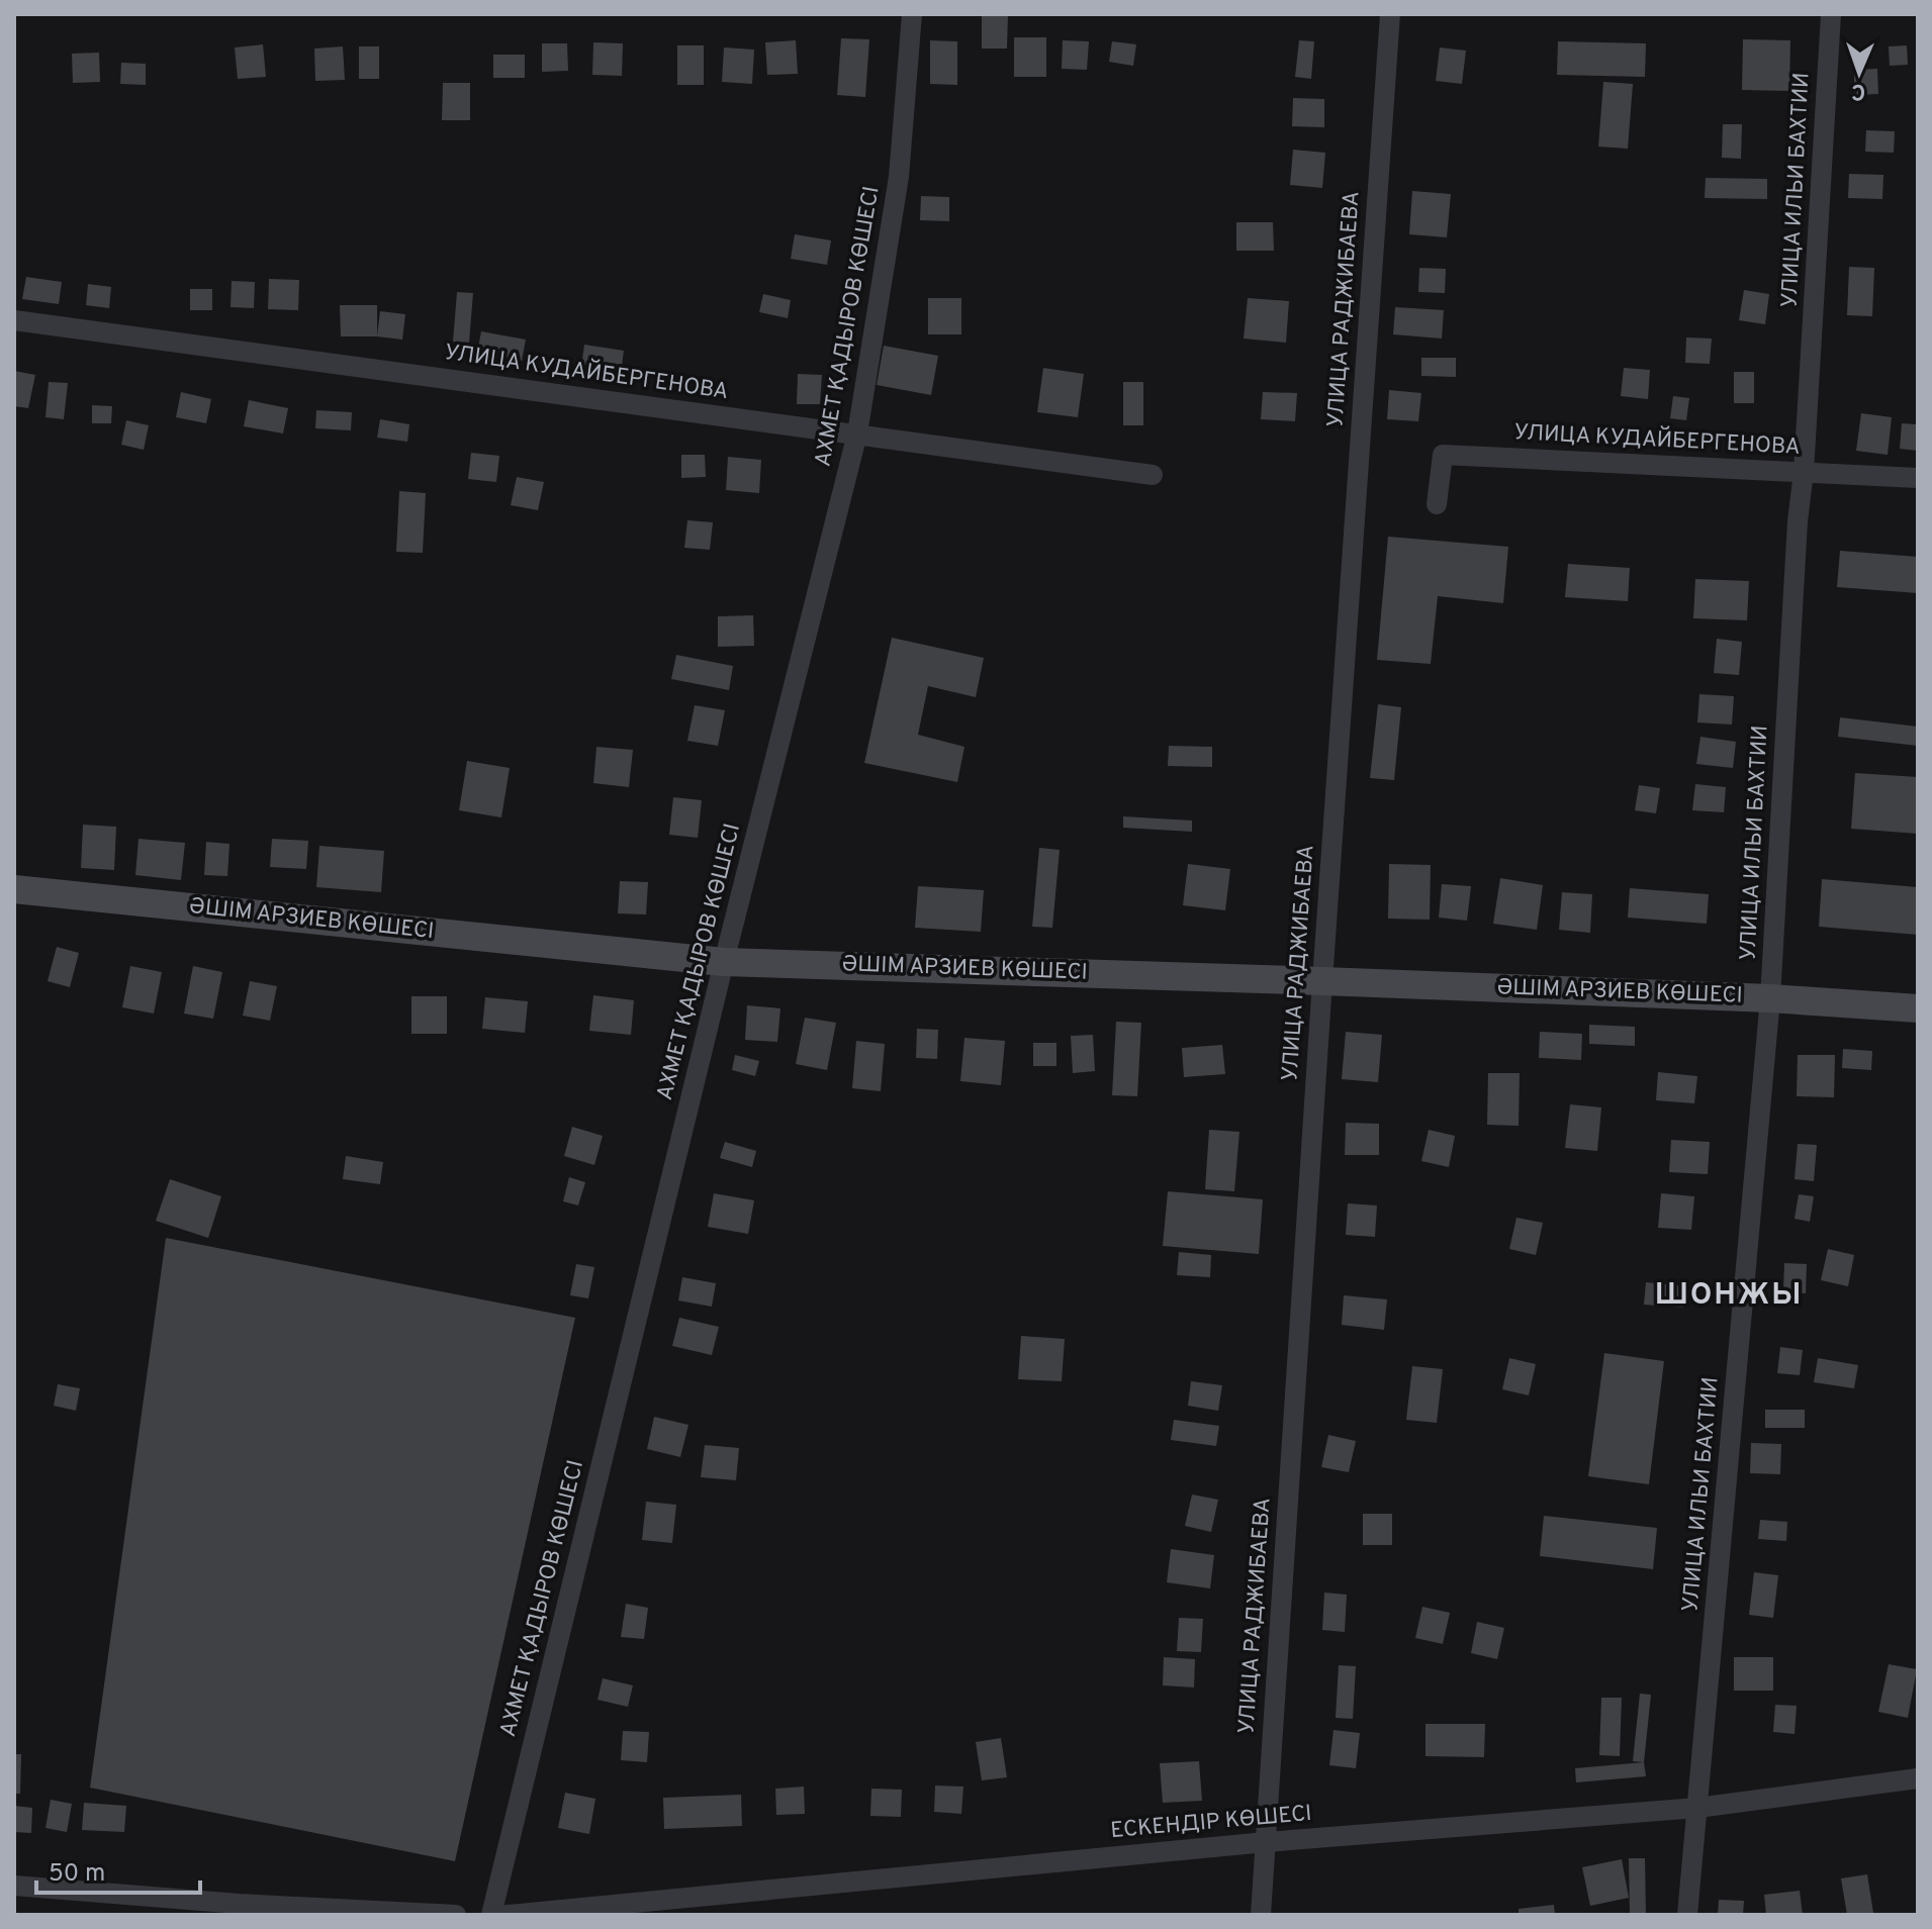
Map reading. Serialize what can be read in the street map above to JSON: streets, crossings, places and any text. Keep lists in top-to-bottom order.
{
  "streets": {
    "street": [
      "УЛИЦА ИЛЬИ БАХТИИ",
      "УЛИЦА РАДЖИБАЕВА",
      "АХМЕТ ҚАДЫРОВ КӨШЕСІ",
      "УЛИЦА КУДАЙБЕРГЕНОВА",
      "ӘШІМ АРЗИЕВ КӨШЕСІ",
      "ЕСКЕНДІР КӨШЕСІ"
    ]
  },
  "crossings": [
    ["УЛИЦА ИЛЬИ БАХТИИ", "УЛИЦА КУДАЙБЕРГЕНОВА"],
    ["УЛИЦА ИЛЬИ БАХТИИ", "ӘШІМ АРЗИЕВ КӨШЕСІ"],
    ["УЛИЦА ИЛЬИ БАХТИИ", "ЕСКЕНДІР КӨШЕСІ"],
    ["УЛИЦА РАДЖИБАЕВА", "ӘШІМ АРЗИЕВ КӨШЕСІ"],
    ["УЛИЦА РАДЖИБАЕВА", "ЕСКЕНДІР КӨШЕСІ"],
    ["АХМЕТ ҚАДЫРОВ КӨШЕСІ", "УЛИЦА КУДАЙБЕРГЕНОВА"],
    ["АХМЕТ ҚАДЫРОВ КӨШЕСІ", "ӘШІМ АРЗИЕВ КӨШЕСІ"]
  ],
  "districts": ["ШОНЖЫ"],
  "scale_bar": "50 m",
  "north": "bottom"
}
